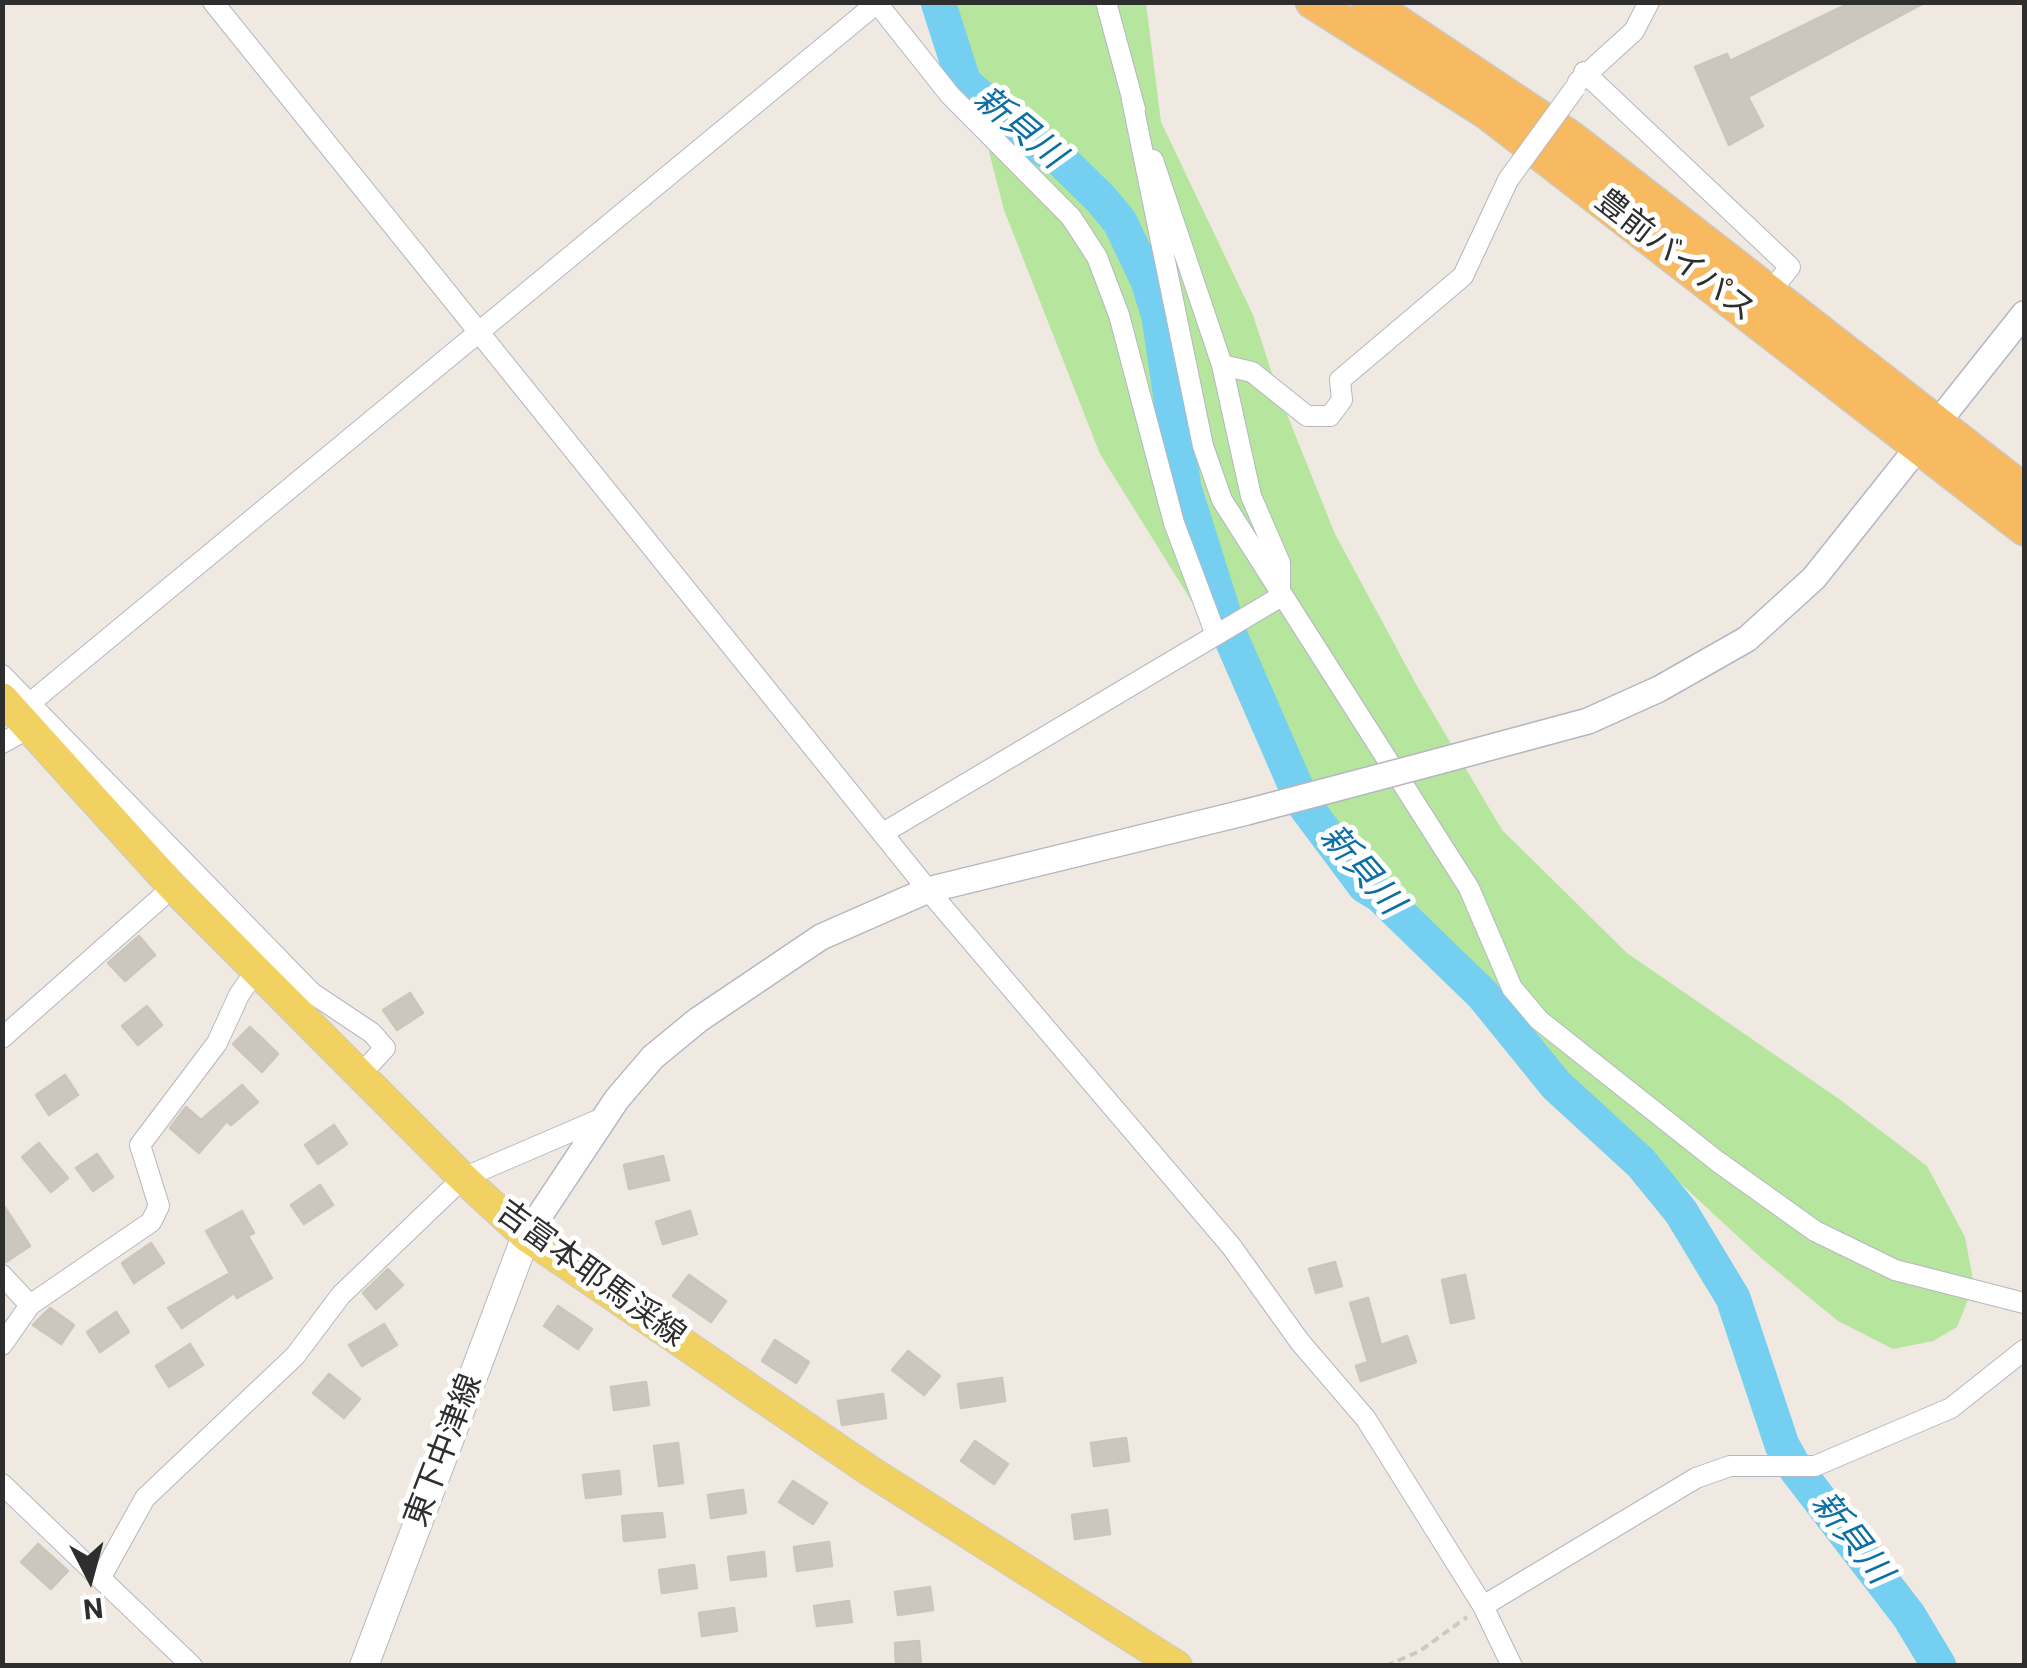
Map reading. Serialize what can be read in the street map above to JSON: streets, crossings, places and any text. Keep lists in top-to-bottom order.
{
  "streets": {
    "highway": ["豊前バイパス"],
    "main road": ["吉富本耶馬渓線", "東下中津線"]
  },
  "crossings": [
    ["吉富本耶馬渓線", "東下中津線"]
  ],
  "water": ["新貝川"],
  "north": "bottom"
}
